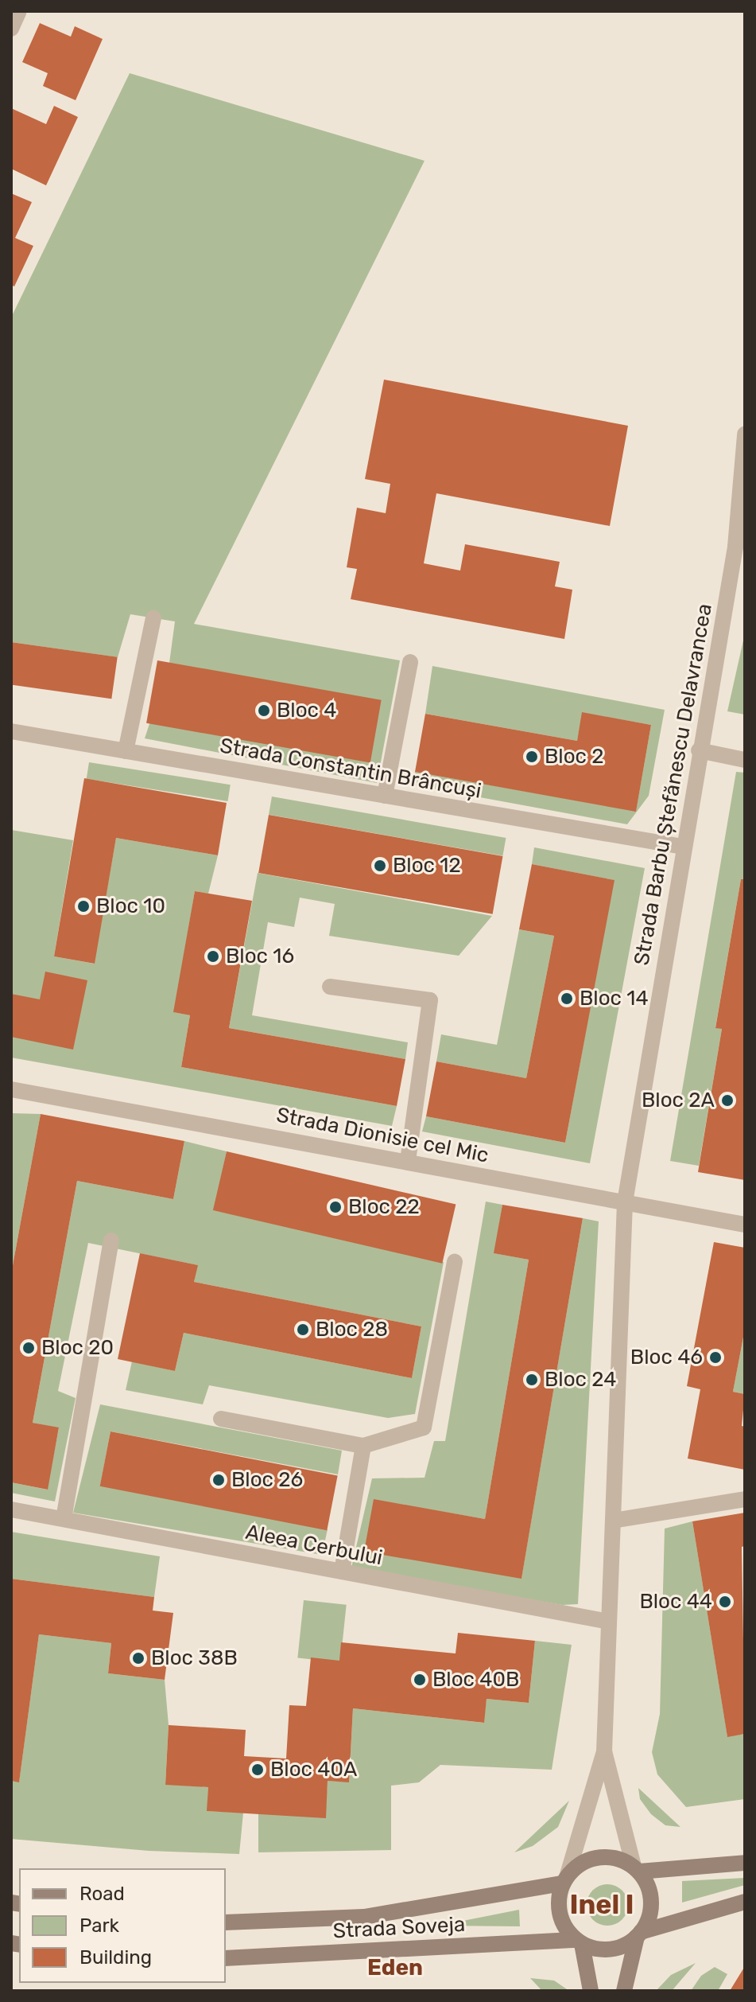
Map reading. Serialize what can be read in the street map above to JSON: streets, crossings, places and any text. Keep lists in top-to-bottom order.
{
  "streets": {
    "main road": ["Strada Soveja"],
    "street": [
      "Strada Constantin Brâncuși",
      "Strada Barbu Ștefănescu Delavrancea",
      "Strada Dionisie cel Mic",
      "Aleea Cerbului"
    ]
  },
  "crossings": [
    ["Strada Constantin Brâncuși", "Strada Barbu Ștefănescu Delavrancea"],
    ["Strada Barbu Ștefănescu Delavrancea", "Strada Dionisie cel Mic"],
    ["Strada Barbu Ștefănescu Delavrancea", "Aleea Cerbului"],
    ["Strada Barbu Ștefănescu Delavrancea", "Strada Soveja"]
  ],
  "districts": ["Inel I", "Eden"],
  "places": [
    "Bloc 4",
    "Bloc 2",
    "Bloc 12",
    "Bloc 10",
    "Bloc 16",
    "Bloc 14",
    "Bloc 2A",
    "Bloc 22",
    "Bloc 28",
    "Bloc 20",
    "Bloc 46",
    "Bloc 24",
    "Bloc 26",
    "Bloc 44",
    "Bloc 38B",
    "Bloc 40B",
    "Bloc 40A"
  ],
  "legend": ["Road", "Park", "Building"]
}
